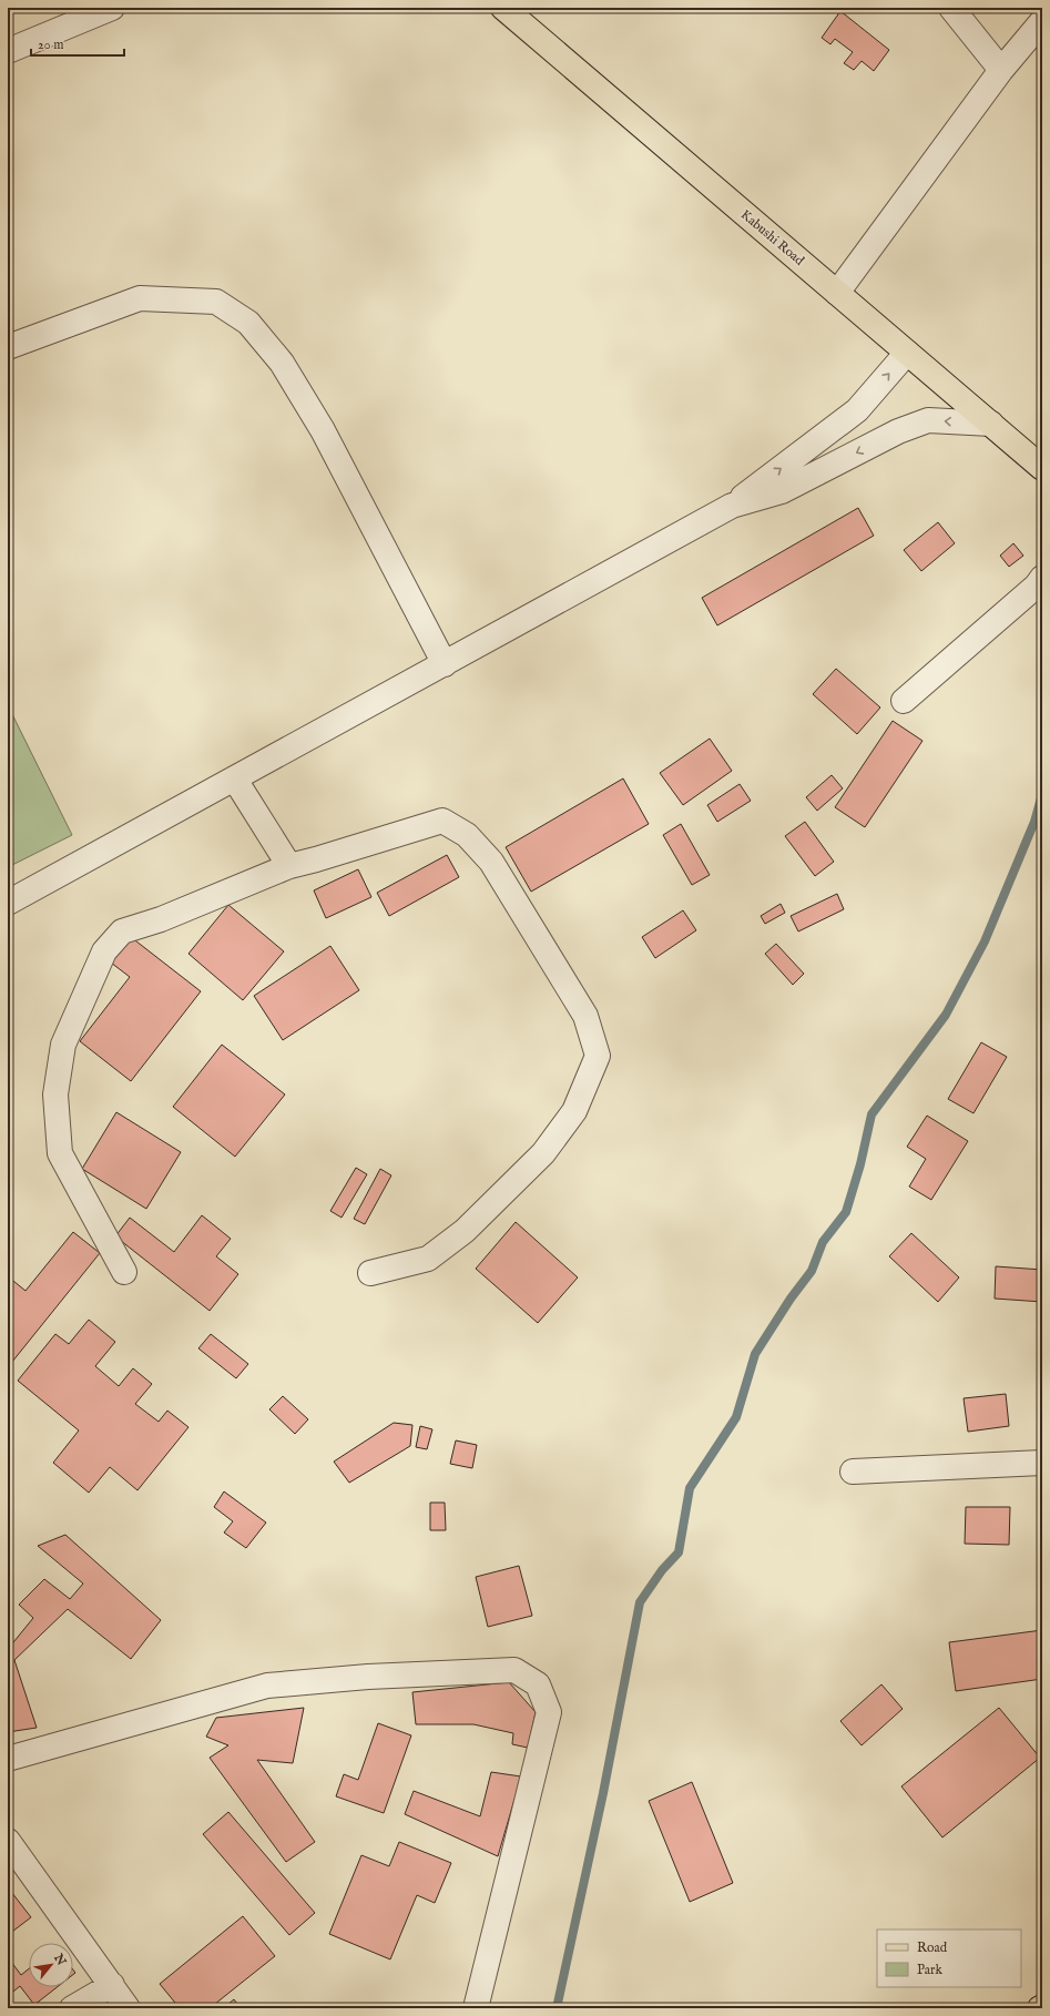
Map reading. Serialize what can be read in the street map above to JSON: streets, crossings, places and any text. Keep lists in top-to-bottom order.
{
  "streets": {
    "main road": ["Kabushi Road"]
  },
  "legend": ["Road", "Park"],
  "scale_bar": "20 m",
  "north": "top right"
}
